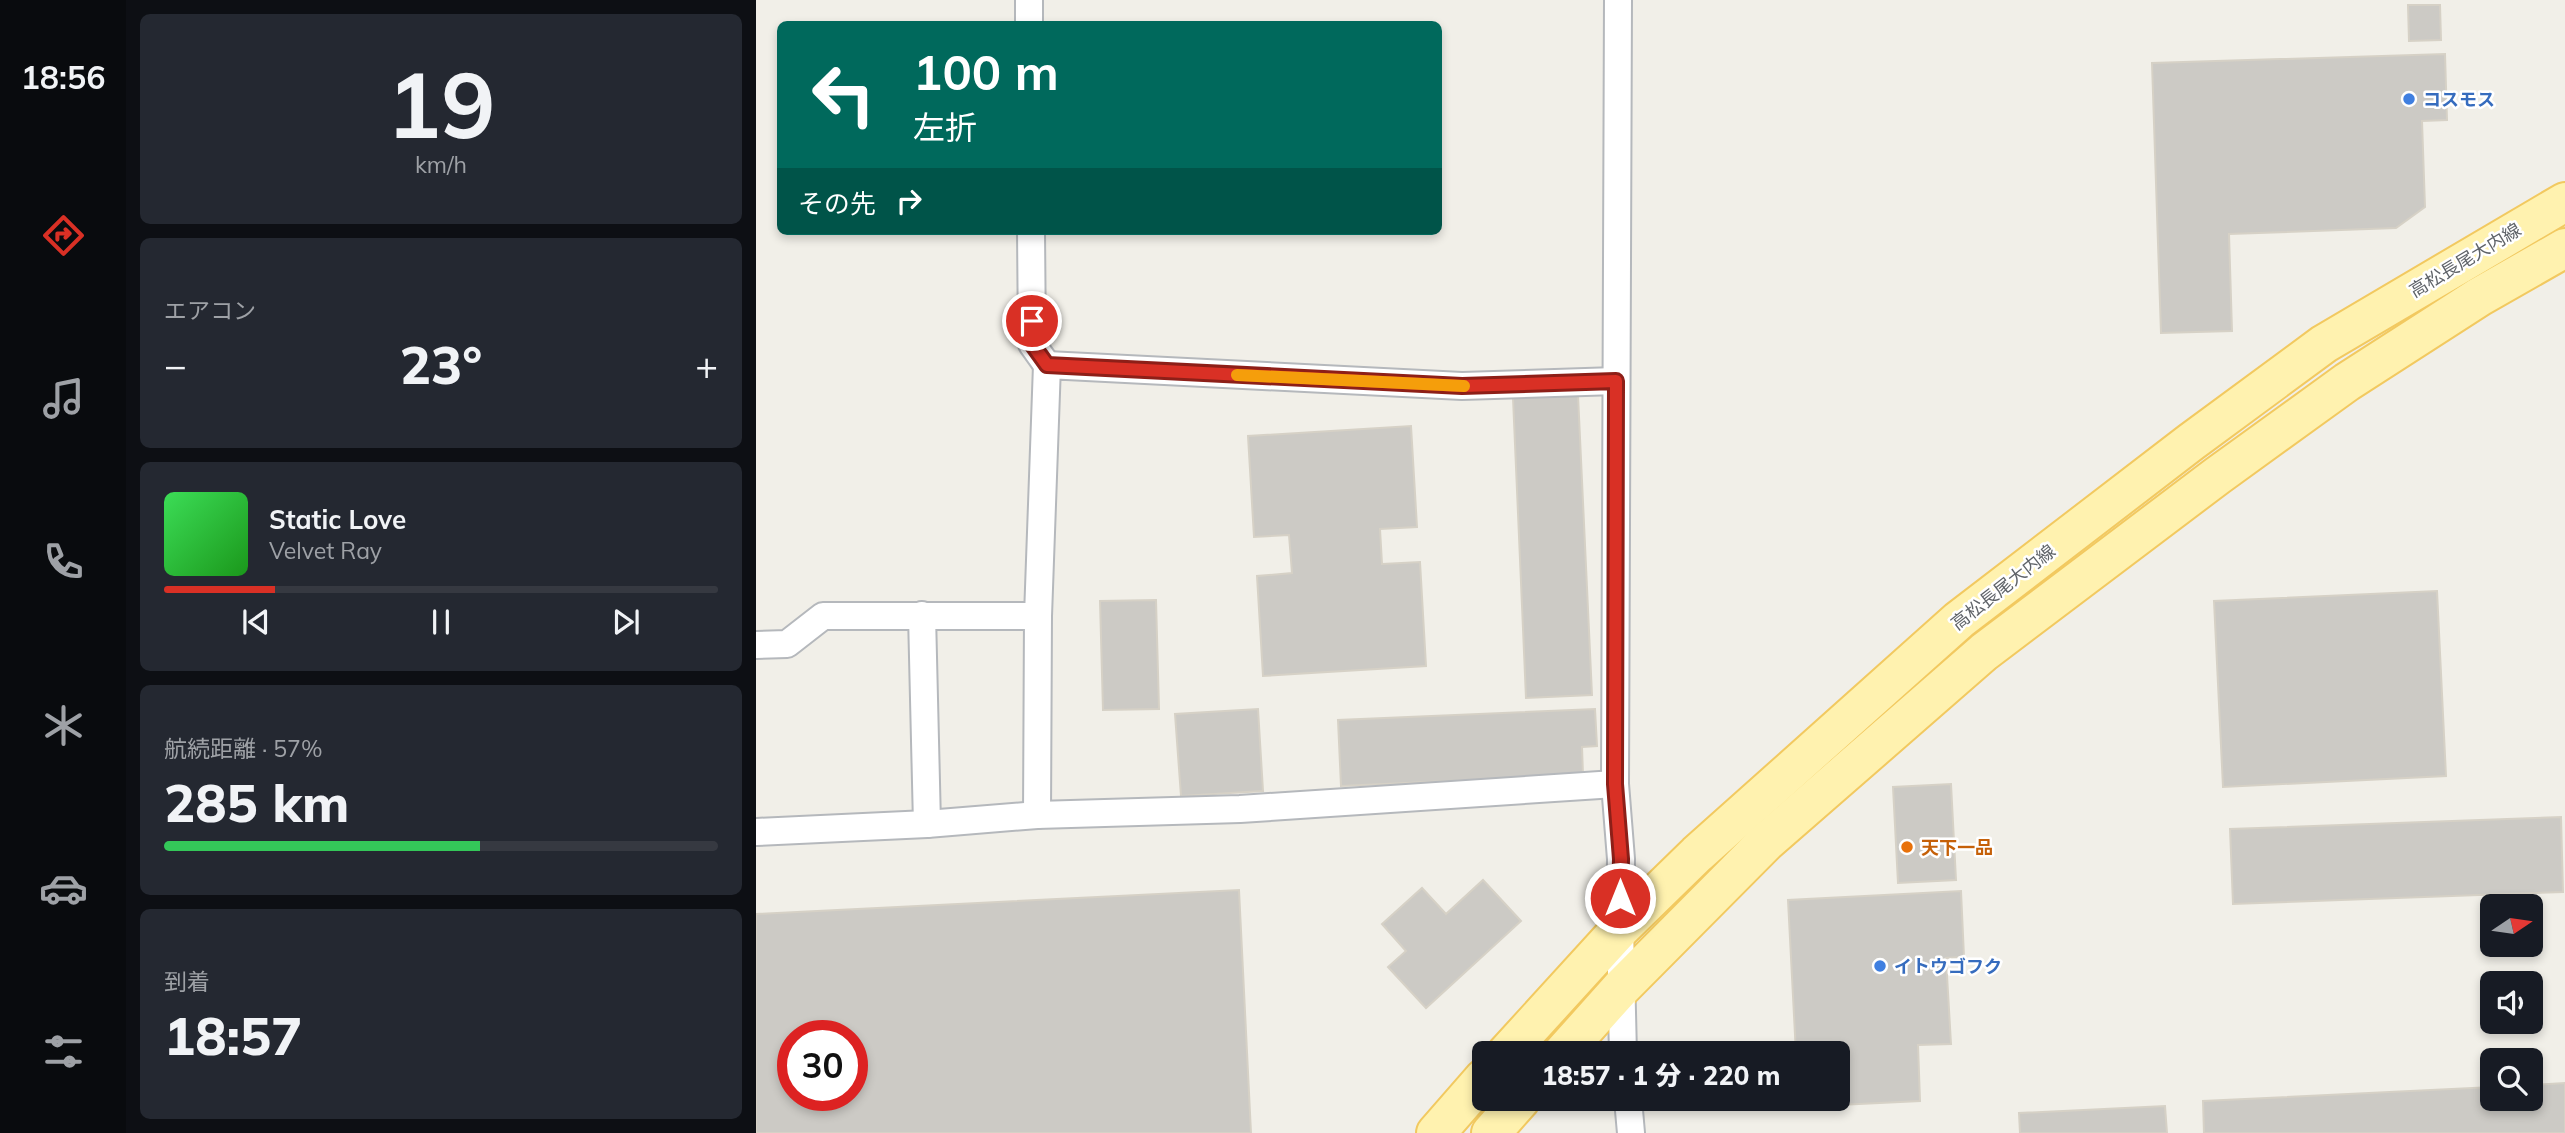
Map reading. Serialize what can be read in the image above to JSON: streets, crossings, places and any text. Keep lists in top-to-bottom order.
{
  "streets": {
    "main road": ["高松長尾大内線"]
  },
  "places": ["コスモス", "天下一品", "イトウゴフク"],
  "north": "right",
  "page": {
    "tabs": "18:56",
    "tile": [
      ["19", "km/h"],
      "エアコン",
      ["航続距離 · 57%", "285 km"],
      ["到着", "18:57"]
    ],
    "turn": ["100 m", "左折"],
    "then": "その先",
    "heat": ["−", "23°", "+"],
    "song": ["Static Love", "Velvet Ray"],
    "limit": "30",
    "trip": "18:57 · 1 分 · 220 m"
  }
}
